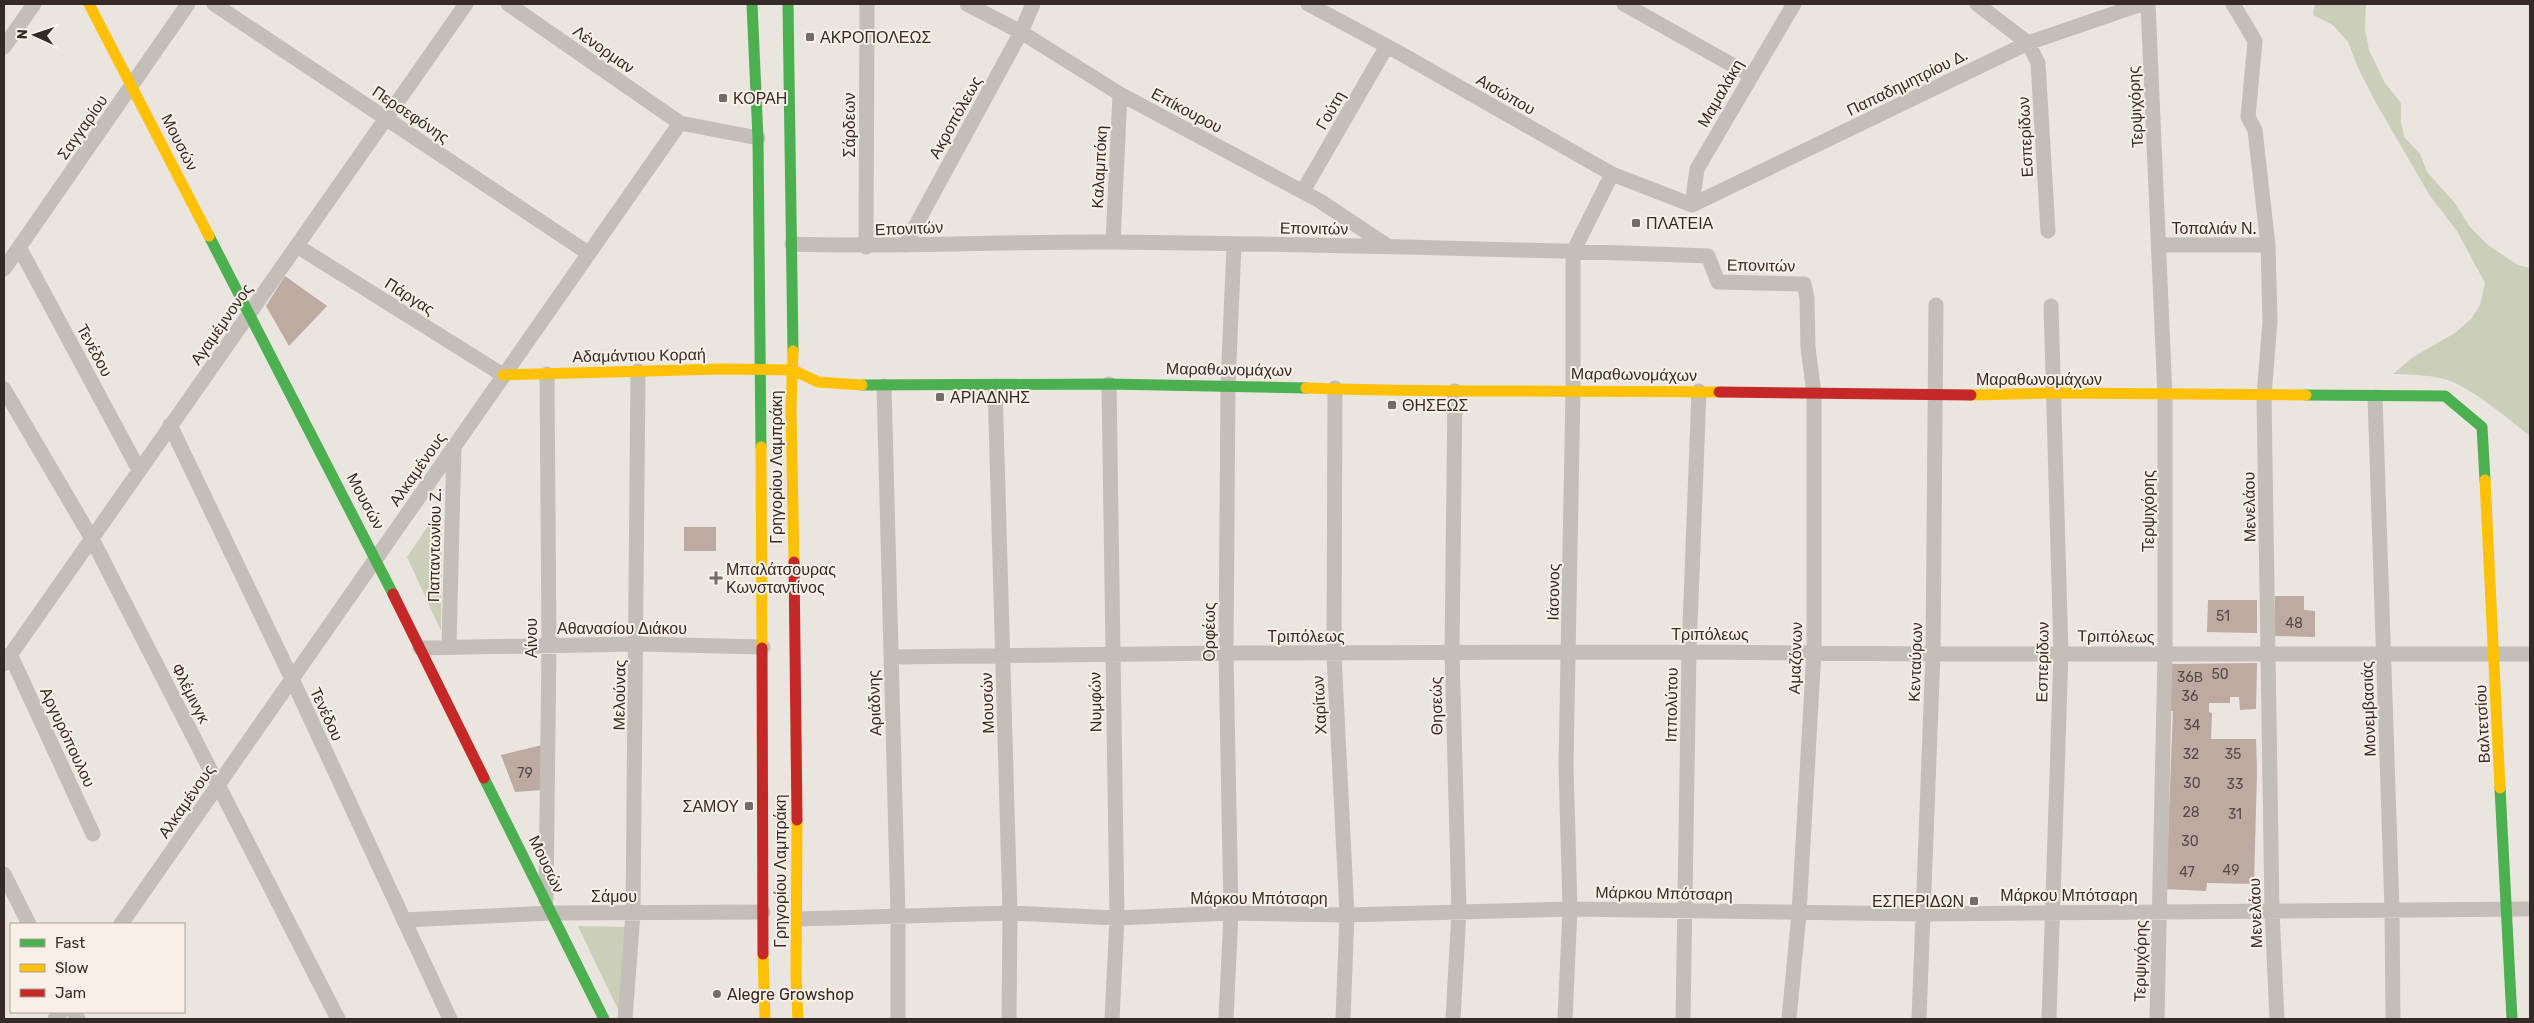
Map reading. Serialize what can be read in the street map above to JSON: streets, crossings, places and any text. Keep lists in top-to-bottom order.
{
  "streets": {
    "street": [
      "Λένορμαν",
      "Παπαδημητρίου Δ.",
      "Μαμαλάκη",
      "Αισώπου",
      "Τερψιχόρης",
      "Επίκουρου",
      "Γούτη",
      "Περσεφόνης",
      "Ακροπόλεως",
      "Σάρδεων",
      "Σαγγαρίου",
      "Εσπερίδων",
      "Μουσών",
      "Καλαμπόκη",
      "Επονιτών",
      "Τοπαλιάν Ν.",
      "Πάργας",
      "Αγαμέμνονος",
      "Τενέδου",
      "Αδαμάντιου Κοραή",
      "Μαραθωνομάχων",
      "Γρηγορίου Λαμπράκη",
      "Αλκαμένους",
      "Μενελάου",
      "Παπαντωνίου Ζ.",
      "Ιάσονος",
      "Αθανασίου Διάκου",
      "Ορφέως",
      "Τριπόλεως",
      "Αίνου",
      "Αμαζόνων",
      "Κενταύρων",
      "Φλέμινγκ",
      "Μελούνας",
      "Νυμφών",
      "Αριάδνης",
      "Χαρίτων",
      "Ιππολύτου",
      "Θησεώς",
      "Μονεμβασιάς",
      "Βαλτετσίου",
      "Αργυρόπουλου",
      "Μάρκου Μπότσαρη",
      "Σάμου"
    ]
  },
  "crossings": [
    ["Λένορμαν", "Αλκαμένους"],
    ["Παπαδημητρίου Δ.", "Μαμαλάκη"],
    ["Παπαδημητρίου Δ.", "Αισώπου"],
    ["Παπαδημητρίου Δ.", "Εσπερίδων"],
    ["Μαμαλάκη", "Αισώπου"],
    ["Αισώπου", "Γούτη"],
    ["Αισώπου", "Ιάσονος"],
    ["Τερψιχόρης", "Τοπαλιάν Ν."],
    ["Τερψιχόρης", "Μαραθωνομάχων"],
    ["Τερψιχόρης", "Τριπόλεως"],
    ["Τερψιχόρης", "Μάρκου Μπότσαρη"],
    ["Επίκουρου", "Γούτη"],
    ["Επίκουρου", "Ακροπόλεως"],
    ["Επίκουρου", "Καλαμπόκη"],
    ["Επίκουρου", "Επονιτών"],
    ["Περσεφόνης", "Αγαμέμνονος"],
    ["Περσεφόνης", "Αλκαμένους"],
    ["Ακροπόλεως", "Επονιτών"],
    ["Σάρδεων", "Επονιτών"],
    ["Σαγγαρίου", "Μουσών"],
    ["Σαγγαρίου", "Τενέδου"],
    ["Εσπερίδων", "Μαραθωνομάχων"],
    ["Εσπερίδων", "Τριπόλεως"],
    ["Εσπερίδων", "Μάρκου Μπότσαρη"],
    ["Μουσών", "Αγαμέμνονος"],
    ["Μουσών", "Μαραθωνομάχων"],
    ["Μουσών", "Αλκαμένους"],
    ["Μουσών", "Αθανασίου Διάκου"],
    ["Μουσών", "Τριπόλεως"],
    ["Μουσών", "Αίνου"],
    ["Μουσών", "Μάρκου Μπότσαρη"],
    ["Μουσών", "Σάμου"],
    ["Καλαμπόκη", "Επονιτών"],
    ["Επονιτών", "Γρηγορίου Λαμπράκη"],
    ["Επονιτών", "Ιάσονος"],
    ["Επονιτών", "Ορφέως"],
    ["Επονιτών", "Αμαζόνων"],
    ["Τοπαλιάν Ν.", "Μενελάου"],
    ["Πάργας", "Αγαμέμνονος"],
    ["Πάργας", "Αδαμάντιου Κοραή"],
    ["Πάργας", "Αλκαμένους"],
    ["Αγαμέμνονος", "Τενέδου"],
    ["Αγαμέμνονος", "Φλέμινγκ"],
    ["Αγαμέμνονος", "Αργυρόπουλου"],
    ["Τενέδου", "Αλκαμένους"],
    ["Τενέδου", "Σάμου"],
    ["Αδαμάντιου Κοραή", "Μαραθωνομάχων"],
    ["Αδαμάντιου Κοραή", "Γρηγορίου Λαμπράκη"],
    ["Αδαμάντιου Κοραή", "Αλκαμένους"],
    ["Αδαμάντιου Κοραή", "Αίνου"],
    ["Αδαμάντιου Κοραή", "Μελούνας"],
    ["Μαραθωνομάχων", "Γρηγορίου Λαμπράκη"],
    ["Μαραθωνομάχων", "Μενελάου"],
    ["Μαραθωνομάχων", "Ιάσονος"],
    ["Μαραθωνομάχων", "Ορφέως"],
    ["Μαραθωνομάχων", "Αμαζόνων"],
    ["Μαραθωνομάχων", "Κενταύρων"],
    ["Μαραθωνομάχων", "Νυμφών"],
    ["Μαραθωνομάχων", "Αριάδνης"],
    ["Μαραθωνομάχων", "Χαρίτων"],
    ["Μαραθωνομάχων", "Ιππολύτου"],
    ["Μαραθωνομάχων", "Θησεώς"],
    ["Μαραθωνομάχων", "Μονεμβασιάς"],
    ["Μαραθωνομάχων", "Βαλτετσίου"],
    ["Γρηγορίου Λαμπράκη", "Αθανασίου Διάκου"],
    ["Γρηγορίου Λαμπράκη", "Μάρκου Μπότσαρη"],
    ["Γρηγορίου Λαμπράκη", "Σάμου"],
    ["Αλκαμένους", "Παπαντωνίου Ζ."],
    ["Αλκαμένους", "Φλέμινγκ"],
    ["Μενελάου", "Τριπόλεως"],
    ["Μενελάου", "Μάρκου Μπότσαρη"],
    ["Παπαντωνίου Ζ.", "Αθανασίου Διάκου"],
    ["Ιάσονος", "Τριπόλεως"],
    ["Ιάσονος", "Μάρκου Μπότσαρη"],
    ["Αθανασίου Διάκου", "Αίνου"],
    ["Αθανασίου Διάκου", "Μελούνας"],
    ["Ορφέως", "Τριπόλεως"],
    ["Ορφέως", "Μάρκου Μπότσαρη"],
    ["Τριπόλεως", "Αμαζόνων"],
    ["Τριπόλεως", "Κενταύρων"],
    ["Τριπόλεως", "Νυμφών"],
    ["Τριπόλεως", "Αριάδνης"],
    ["Τριπόλεως", "Χαρίτων"],
    ["Τριπόλεως", "Ιππολύτου"],
    ["Τριπόλεως", "Θησεώς"],
    ["Τριπόλεως", "Μονεμβασιάς"],
    ["Τριπόλεως", "Βαλτετσίου"],
    ["Αίνου", "Σάμου"],
    ["Αμαζόνων", "Μάρκου Μπότσαρη"],
    ["Κενταύρων", "Μάρκου Μπότσαρη"],
    ["Μελούνας", "Σάμου"],
    ["Νυμφών", "Μάρκου Μπότσαρη"],
    ["Αριάδνης", "Μάρκου Μπότσαρη"],
    ["Χαρίτων", "Μάρκου Μπότσαρη"],
    ["Ιππολύτου", "Μάρκου Μπότσαρη"],
    ["Θησεώς", "Μάρκου Μπότσαρη"],
    ["Μονεμβασιάς", "Μάρκου Μπότσαρη"],
    ["Βαλτετσίου", "Μάρκου Μπότσαρη"]
  ],
  "places": {
    "transit": [
      "ΑΚΡΟΠΟΛΕΩΣ",
      "ΚΟΡΑΗ",
      "ΠΛΑΤΕΙΑ",
      "ΑΡΙΑΔΝΗΣ",
      "ΘΗΣΕΩΣ",
      "ΣΑΜΟΥ",
      "ΕΣΠΕΡΙΔΩΝ"
    ],
    "health": ["Μπαλάτσουρας Κωνσταντίνος"],
    "other": ["Alegre Growshop"]
  },
  "house_numbers": [
    "51",
    "48",
    "50",
    "36Β",
    "36",
    "34",
    "32",
    "35",
    "79",
    "30",
    "33",
    "28",
    "31",
    "30",
    "49",
    "47"
  ],
  "legend": ["Fast", "Slow", "Jam"],
  "north": "left"
}
